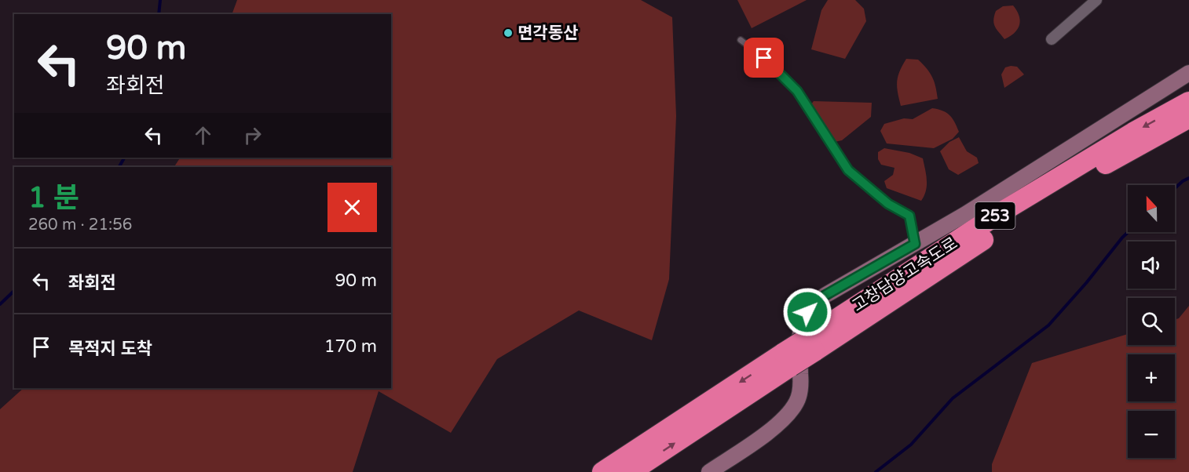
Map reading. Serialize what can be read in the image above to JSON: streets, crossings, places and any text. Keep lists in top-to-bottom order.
{
  "streets": {
    "highway": ["253", "고창담양고속도로"]
  },
  "places": ["면각동산"],
  "north": "top",
  "page": {
    "turn": ["90 m", "좌회전"],
    "heading": ["1 분", "260 m · 21:56"],
    "map_buttons": ["+", "−"],
    "list": [
      {
        "name": "좌회전",
        "value": "90 m"
      },
      {
        "name": "목적지 도착",
        "value": "170 m"
      }
    ]
  }
}
